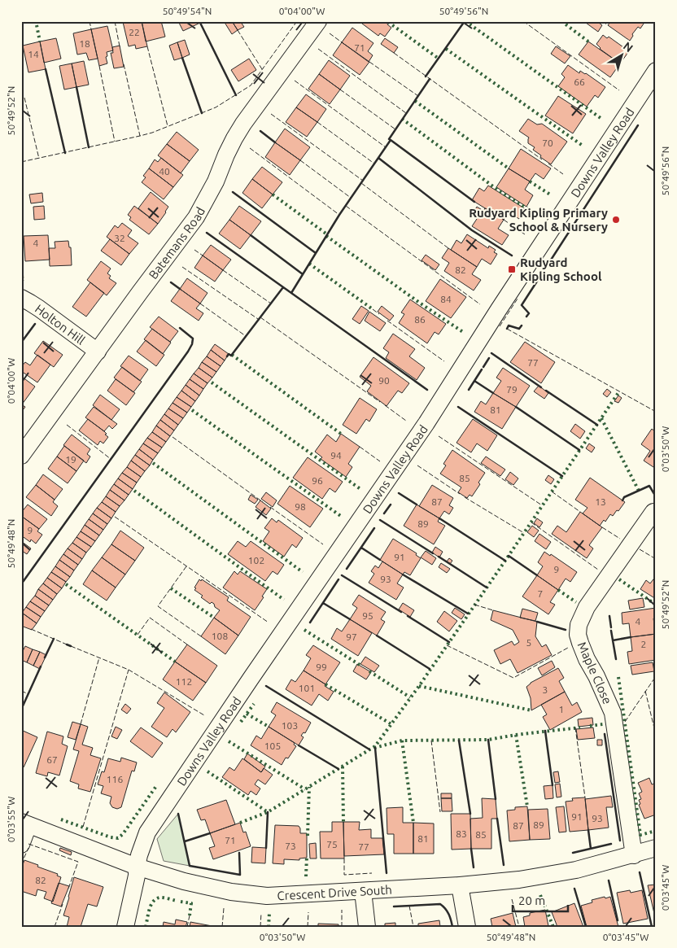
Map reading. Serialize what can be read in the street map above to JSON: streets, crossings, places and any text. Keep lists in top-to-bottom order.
{
  "streets": {
    "street": [
      "Downs Valley Road",
      "Batemans Road",
      "Holton Hill",
      "Maple Close",
      "Crescent Drive South"
    ]
  },
  "crossings": [
    ["Downs Valley Road", "Crescent Drive South"],
    ["Batemans Road", "Holton Hill"],
    ["Maple Close", "Crescent Drive South"]
  ],
  "places": {
    "other": ["Rudyard Kipling Primary School & Nursery"],
    "transit": ["Rudyard Kipling School"]
  },
  "house_numbers": [
    "22",
    "18",
    "71",
    "14",
    "66",
    "70",
    "40",
    "32",
    "4",
    "82",
    "84",
    "86",
    "77",
    "90",
    "79",
    "81",
    "94",
    "19",
    "85",
    "96",
    "87",
    "13",
    "98",
    "89",
    "9",
    "91",
    "102",
    "9",
    "93",
    "7",
    "95",
    "4",
    "108",
    "97",
    "5",
    "2",
    "99",
    "112",
    "101",
    "3",
    "1",
    "103",
    "105",
    "67",
    "116",
    "91",
    "93",
    "89",
    "87",
    "83",
    "85",
    "81",
    "71",
    "75",
    "73",
    "77",
    "82"
  ],
  "scale_bar": "20 m",
  "north": "top right",
  "coordinates": [
    "50°49'54\"N",
    "0°04'00\"W",
    "50°49'56\"N",
    "50°49'52\"N",
    "0°03'50\"W",
    "50°49'48\"N",
    "0°03'55\"W",
    "0°03'45\"W"
  ]
}
